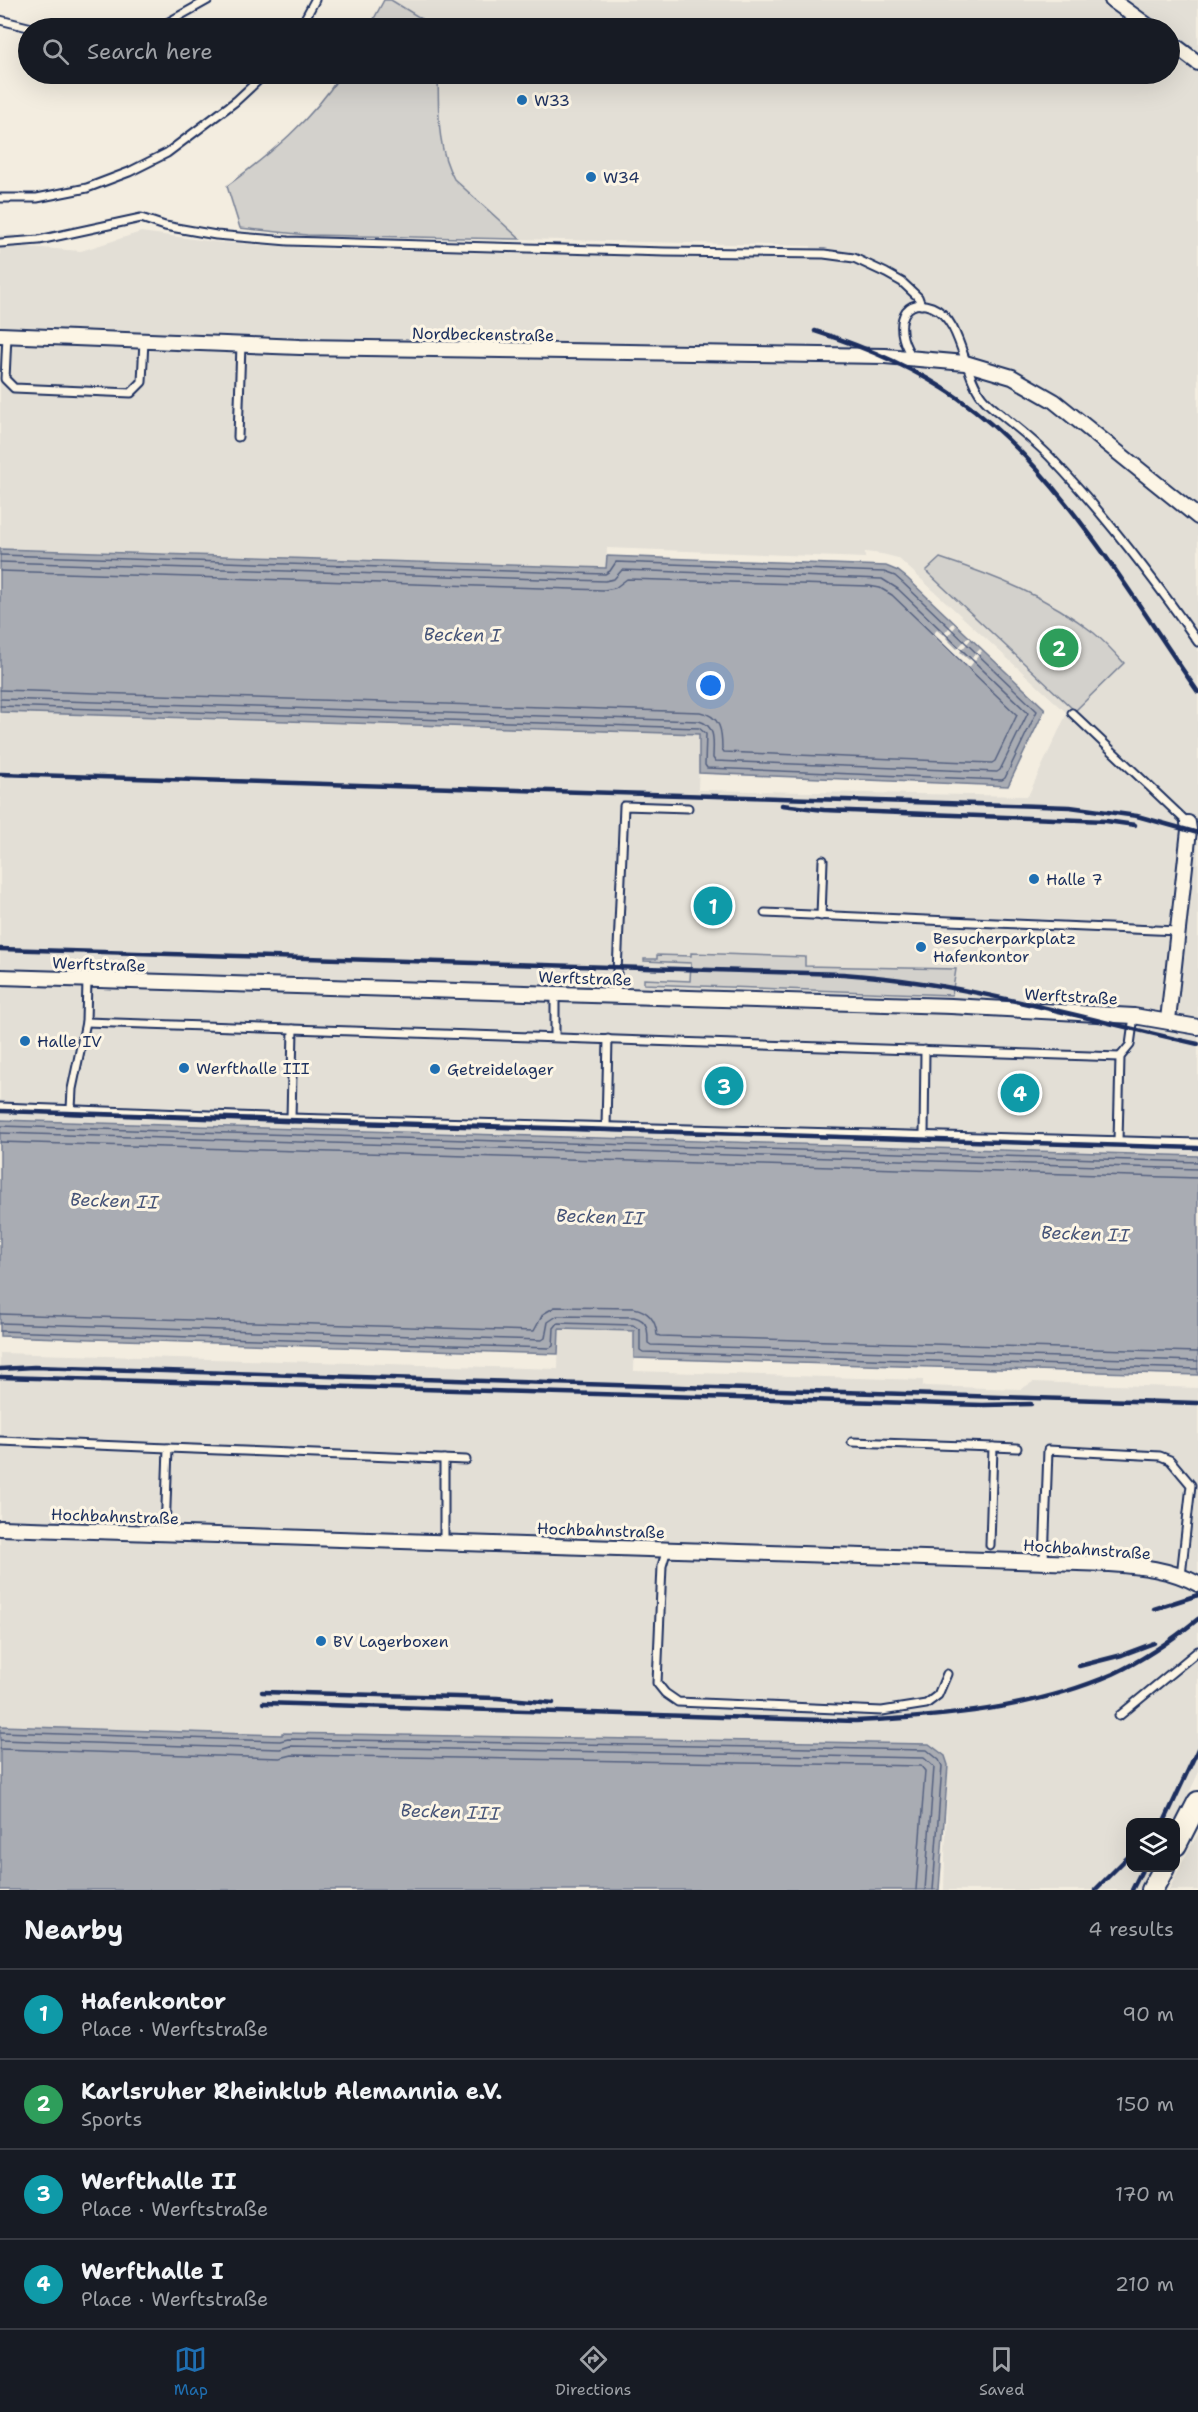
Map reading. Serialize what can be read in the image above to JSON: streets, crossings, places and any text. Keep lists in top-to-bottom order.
{
  "streets": {
    "street": ["Nordbeckenstraße", "Werftstraße", "Hochbahnstraße"]
  },
  "water": ["Becken I", "Becken II", "Becken III"],
  "places": [
    "W33",
    "W34",
    "Halle 7",
    "Besucherparkplatz Hafenkontor",
    "Halle IV",
    "Werfthalle III",
    "Getreidelager",
    "BV Lagerboxen"
  ],
  "page": {
    "search": "Search here",
    "pins": [
      "2",
      "1",
      "3",
      "4"
    ],
    "heading": ["Nearby", "4 results"],
    "list": [
      {
        "mark": "1",
        "name": "Hafenkontor",
        "note": "Place · Werftstraße",
        "value": "90 m"
      },
      {
        "mark": "2",
        "name": "Karlsruher Rheinklub Alemannia e.V.",
        "note": "Sports",
        "value": "150 m"
      },
      {
        "mark": "3",
        "name": "Werfthalle II",
        "note": "Place · Werftstraße",
        "value": "170 m"
      },
      {
        "mark": "4",
        "name": "Werfthalle I",
        "note": "Place · Werftstraße",
        "value": "210 m"
      }
    ],
    "nav": ["Map", "Directions", "Saved"]
  }
}
